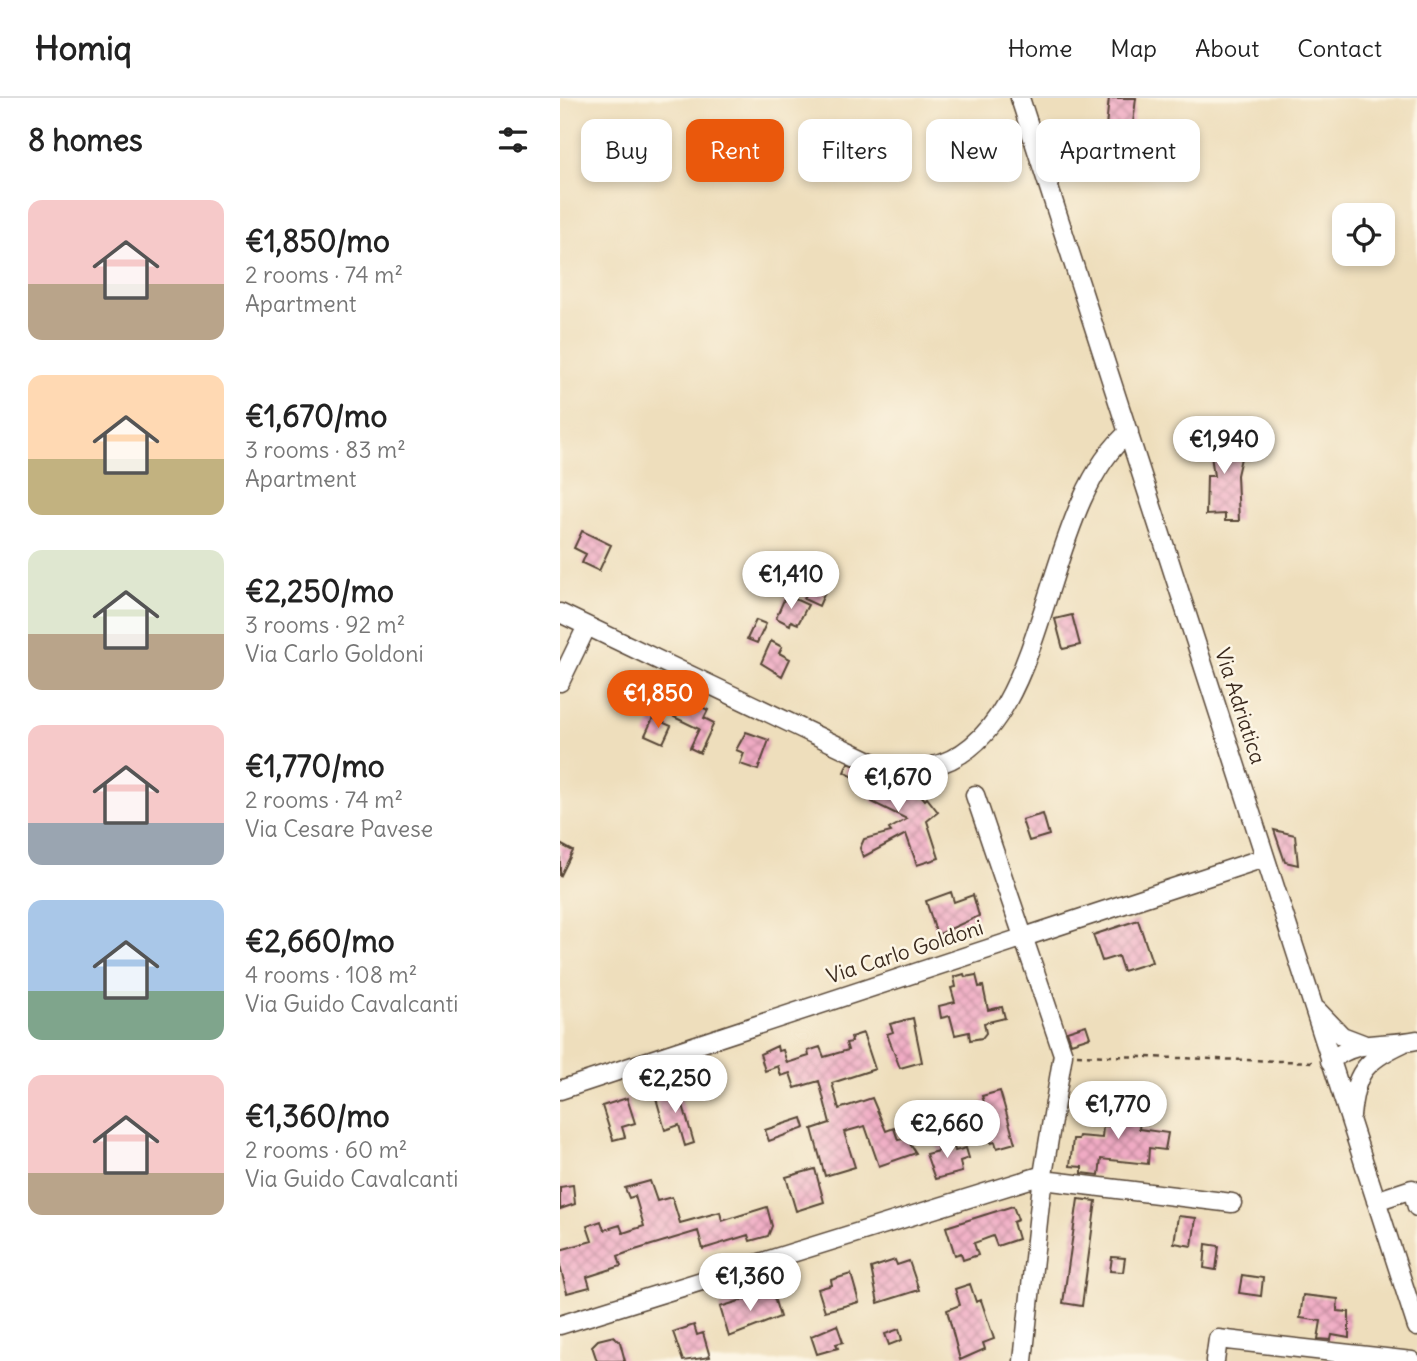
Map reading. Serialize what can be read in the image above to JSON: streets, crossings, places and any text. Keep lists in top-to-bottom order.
{
  "streets": {
    "street": ["Via Adriatica", "Via Carlo Goldoni"]
  },
  "crossings": [
    ["Via Adriatica", "Via Carlo Goldoni"]
  ],
  "page": {
    "header": "Homiq",
    "nav": [
      "Home",
      "Map",
      "About",
      "Contact"
    ],
    "heading": "8 homes",
    "chip": [
      "Buy",
      "Rent",
      "Filters",
      "New",
      "Apartment"
    ],
    "list": [
      {
        "name": "€1,850/mo",
        "note": "2 rooms · 74 m² · Apartment"
      },
      {
        "name": "€1,670/mo",
        "note": "3 rooms · 83 m² · Apartment"
      },
      {
        "name": "€2,250/mo",
        "note": "3 rooms · 92 m² · Via Carlo Goldoni"
      },
      {
        "name": "€1,770/mo",
        "note": "2 rooms · 74 m² · Via Cesare Pavese"
      },
      {
        "name": "€2,660/mo",
        "note": "4 rooms · 108 m² · Via Guido Cavalcanti"
      },
      {
        "name": "€1,360/mo",
        "note": "2 rooms · 60 m² · Via Guido Cavalcanti"
      }
    ],
    "price": [
      "€1,940",
      "€1,410",
      "€1,850",
      "€1,670",
      "€2,250",
      "€1,770",
      "€2,660",
      "€1,360"
    ]
  }
}
